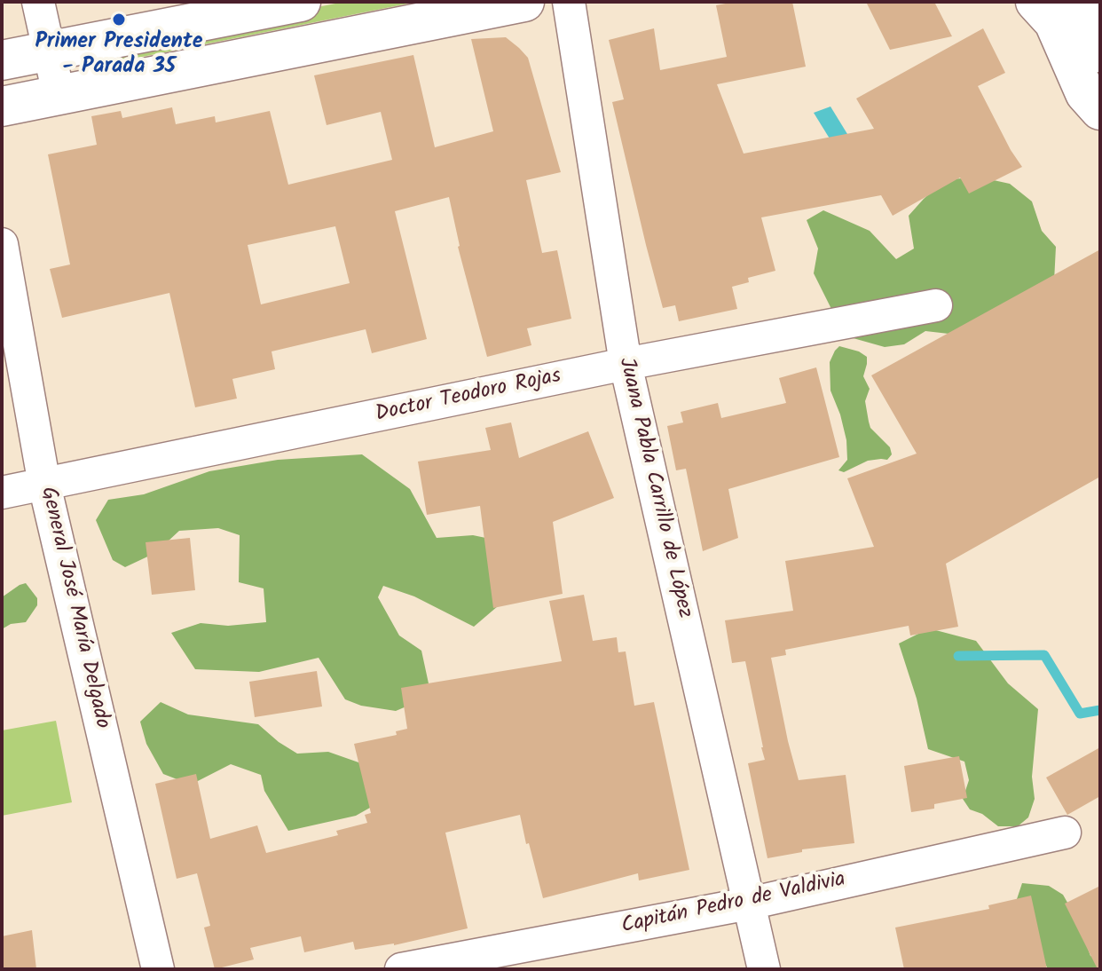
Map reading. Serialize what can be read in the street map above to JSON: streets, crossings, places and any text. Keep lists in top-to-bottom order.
{
  "streets": {
    "street": [
      "Doctor Teodoro Rojas",
      "Juana Pabla Carrillo de López",
      "General José María Delgado",
      "Capitán Pedro de Valdivia"
    ]
  },
  "crossings": [
    ["Doctor Teodoro Rojas", "Juana Pabla Carrillo de López"],
    ["Doctor Teodoro Rojas", "General José María Delgado"],
    ["Juana Pabla Carrillo de López", "Capitán Pedro de Valdivia"]
  ],
  "places": ["Primer Presidente - Parada 35"]
}
